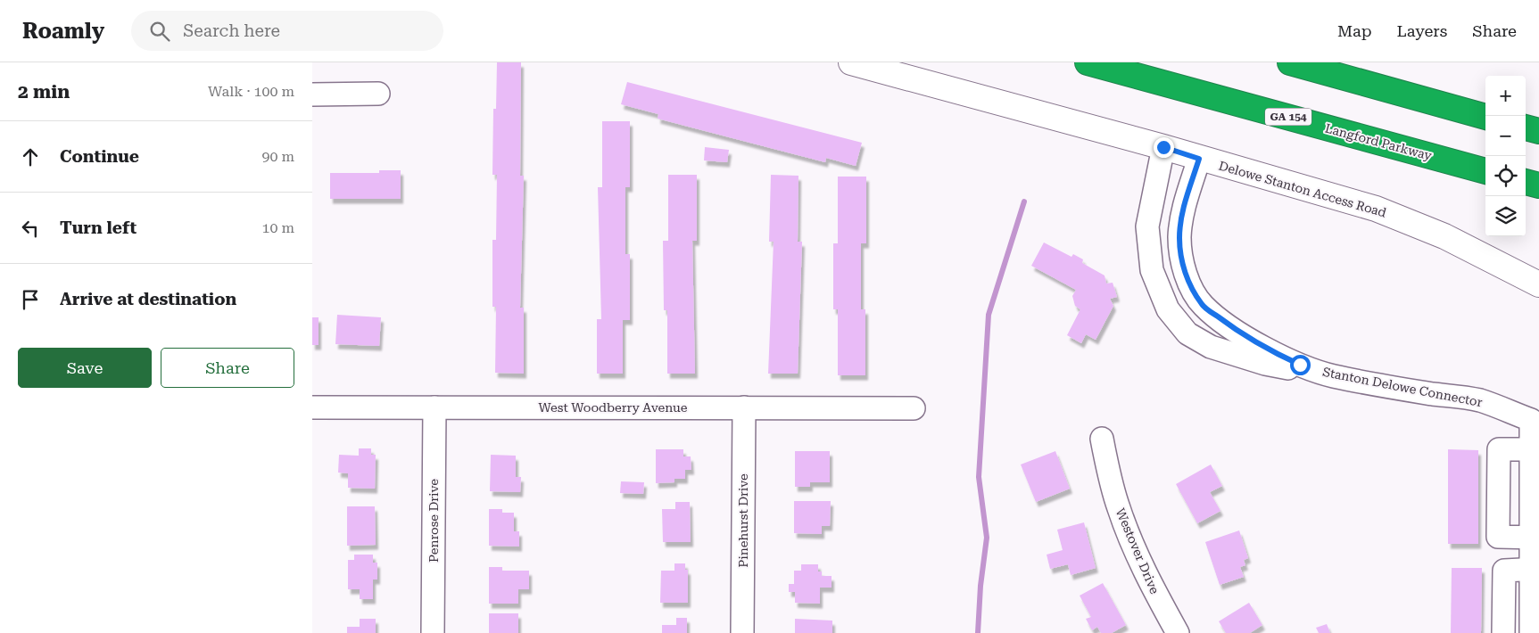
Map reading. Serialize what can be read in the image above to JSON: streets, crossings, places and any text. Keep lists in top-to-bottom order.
{
  "streets": {
    "highway": ["GA 154", "Langford Parkway"],
    "street": [
      "Delowe Stanton Access Road",
      "Stanton Delowe Connector",
      "West Woodberry Avenue",
      "Penrose Drive",
      "Pinehurst Drive",
      "Westover Drive"
    ]
  },
  "crossings": [
    ["Delowe Stanton Access Road", "Stanton Delowe Connector"],
    ["West Woodberry Avenue", "Penrose Drive"],
    ["West Woodberry Avenue", "Pinehurst Drive"]
  ],
  "page": {
    "header": "Roamly",
    "search": "Search here",
    "nav": ["Map", "Layers", "Share"],
    "heading": ["2 min", "Walk · 100 m"],
    "map_buttons": ["+", "−"],
    "list": [
      ["Continue", "90 m"],
      ["Turn left", "10 m"],
      "Arrive at destination"
    ],
    "buttons": ["Save", "Share"]
  }
}
